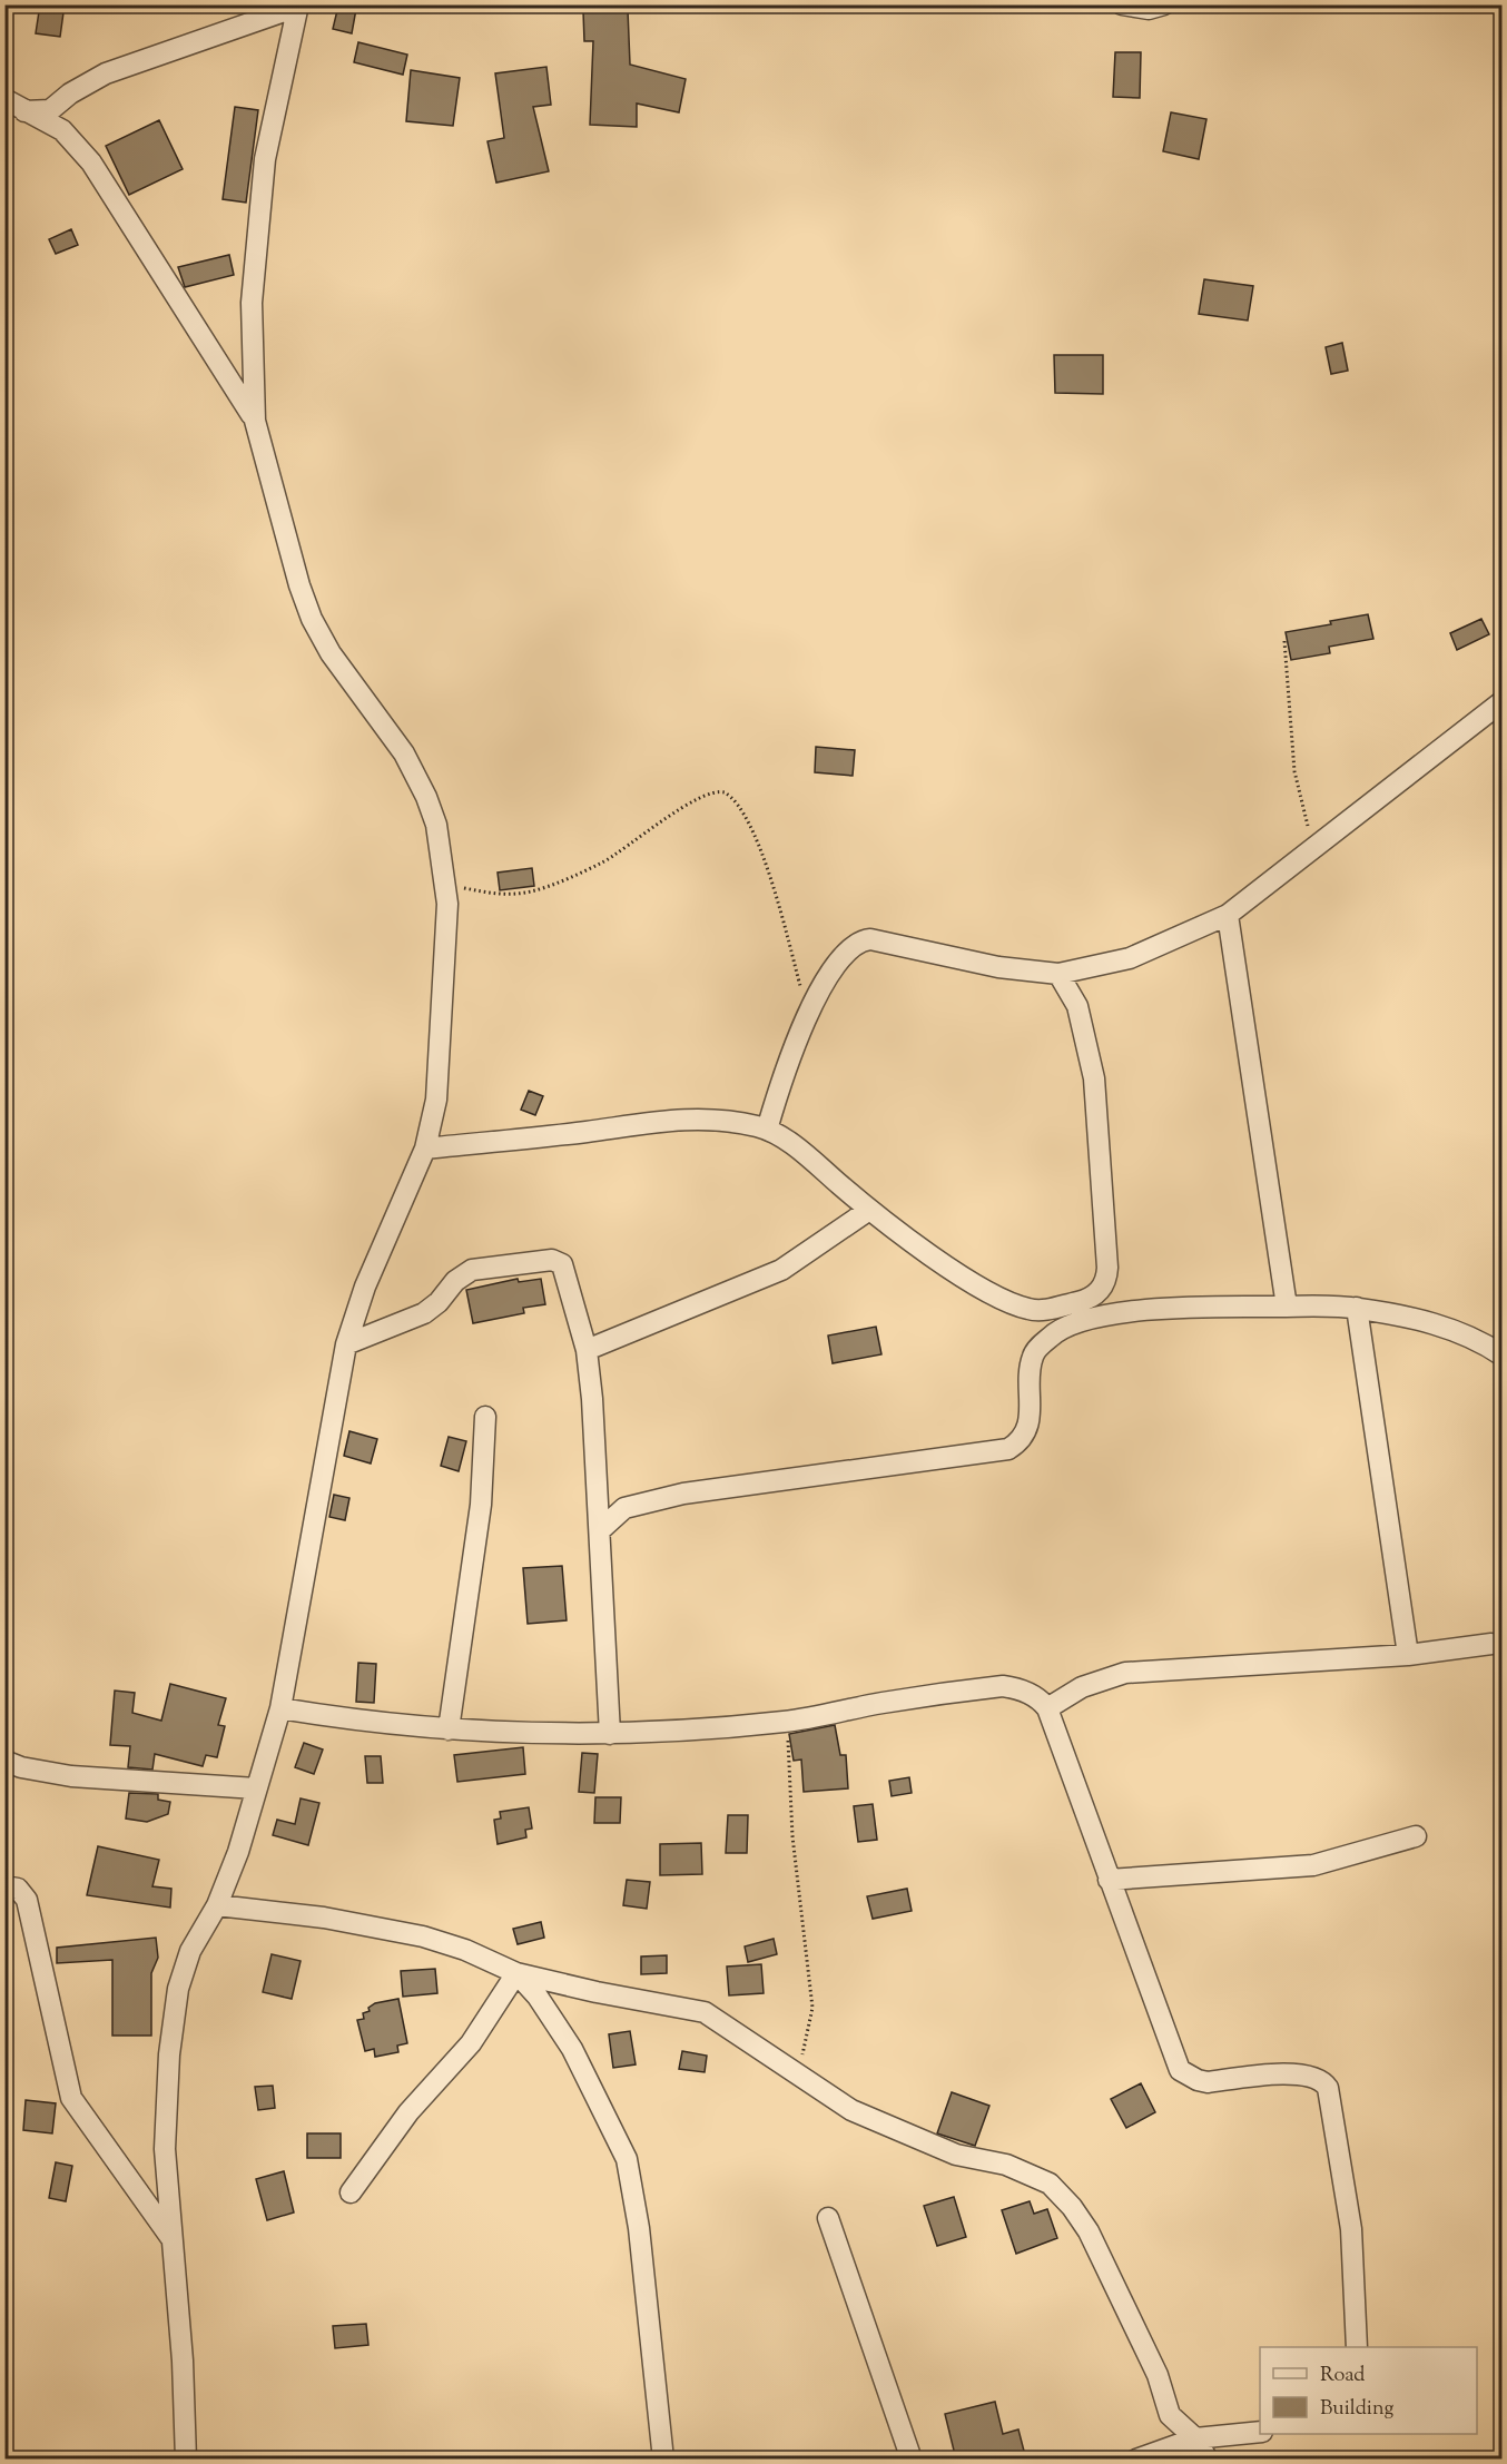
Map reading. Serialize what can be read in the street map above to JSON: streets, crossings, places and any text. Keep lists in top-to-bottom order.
{
  "legend": ["Road", "Building"]
}
